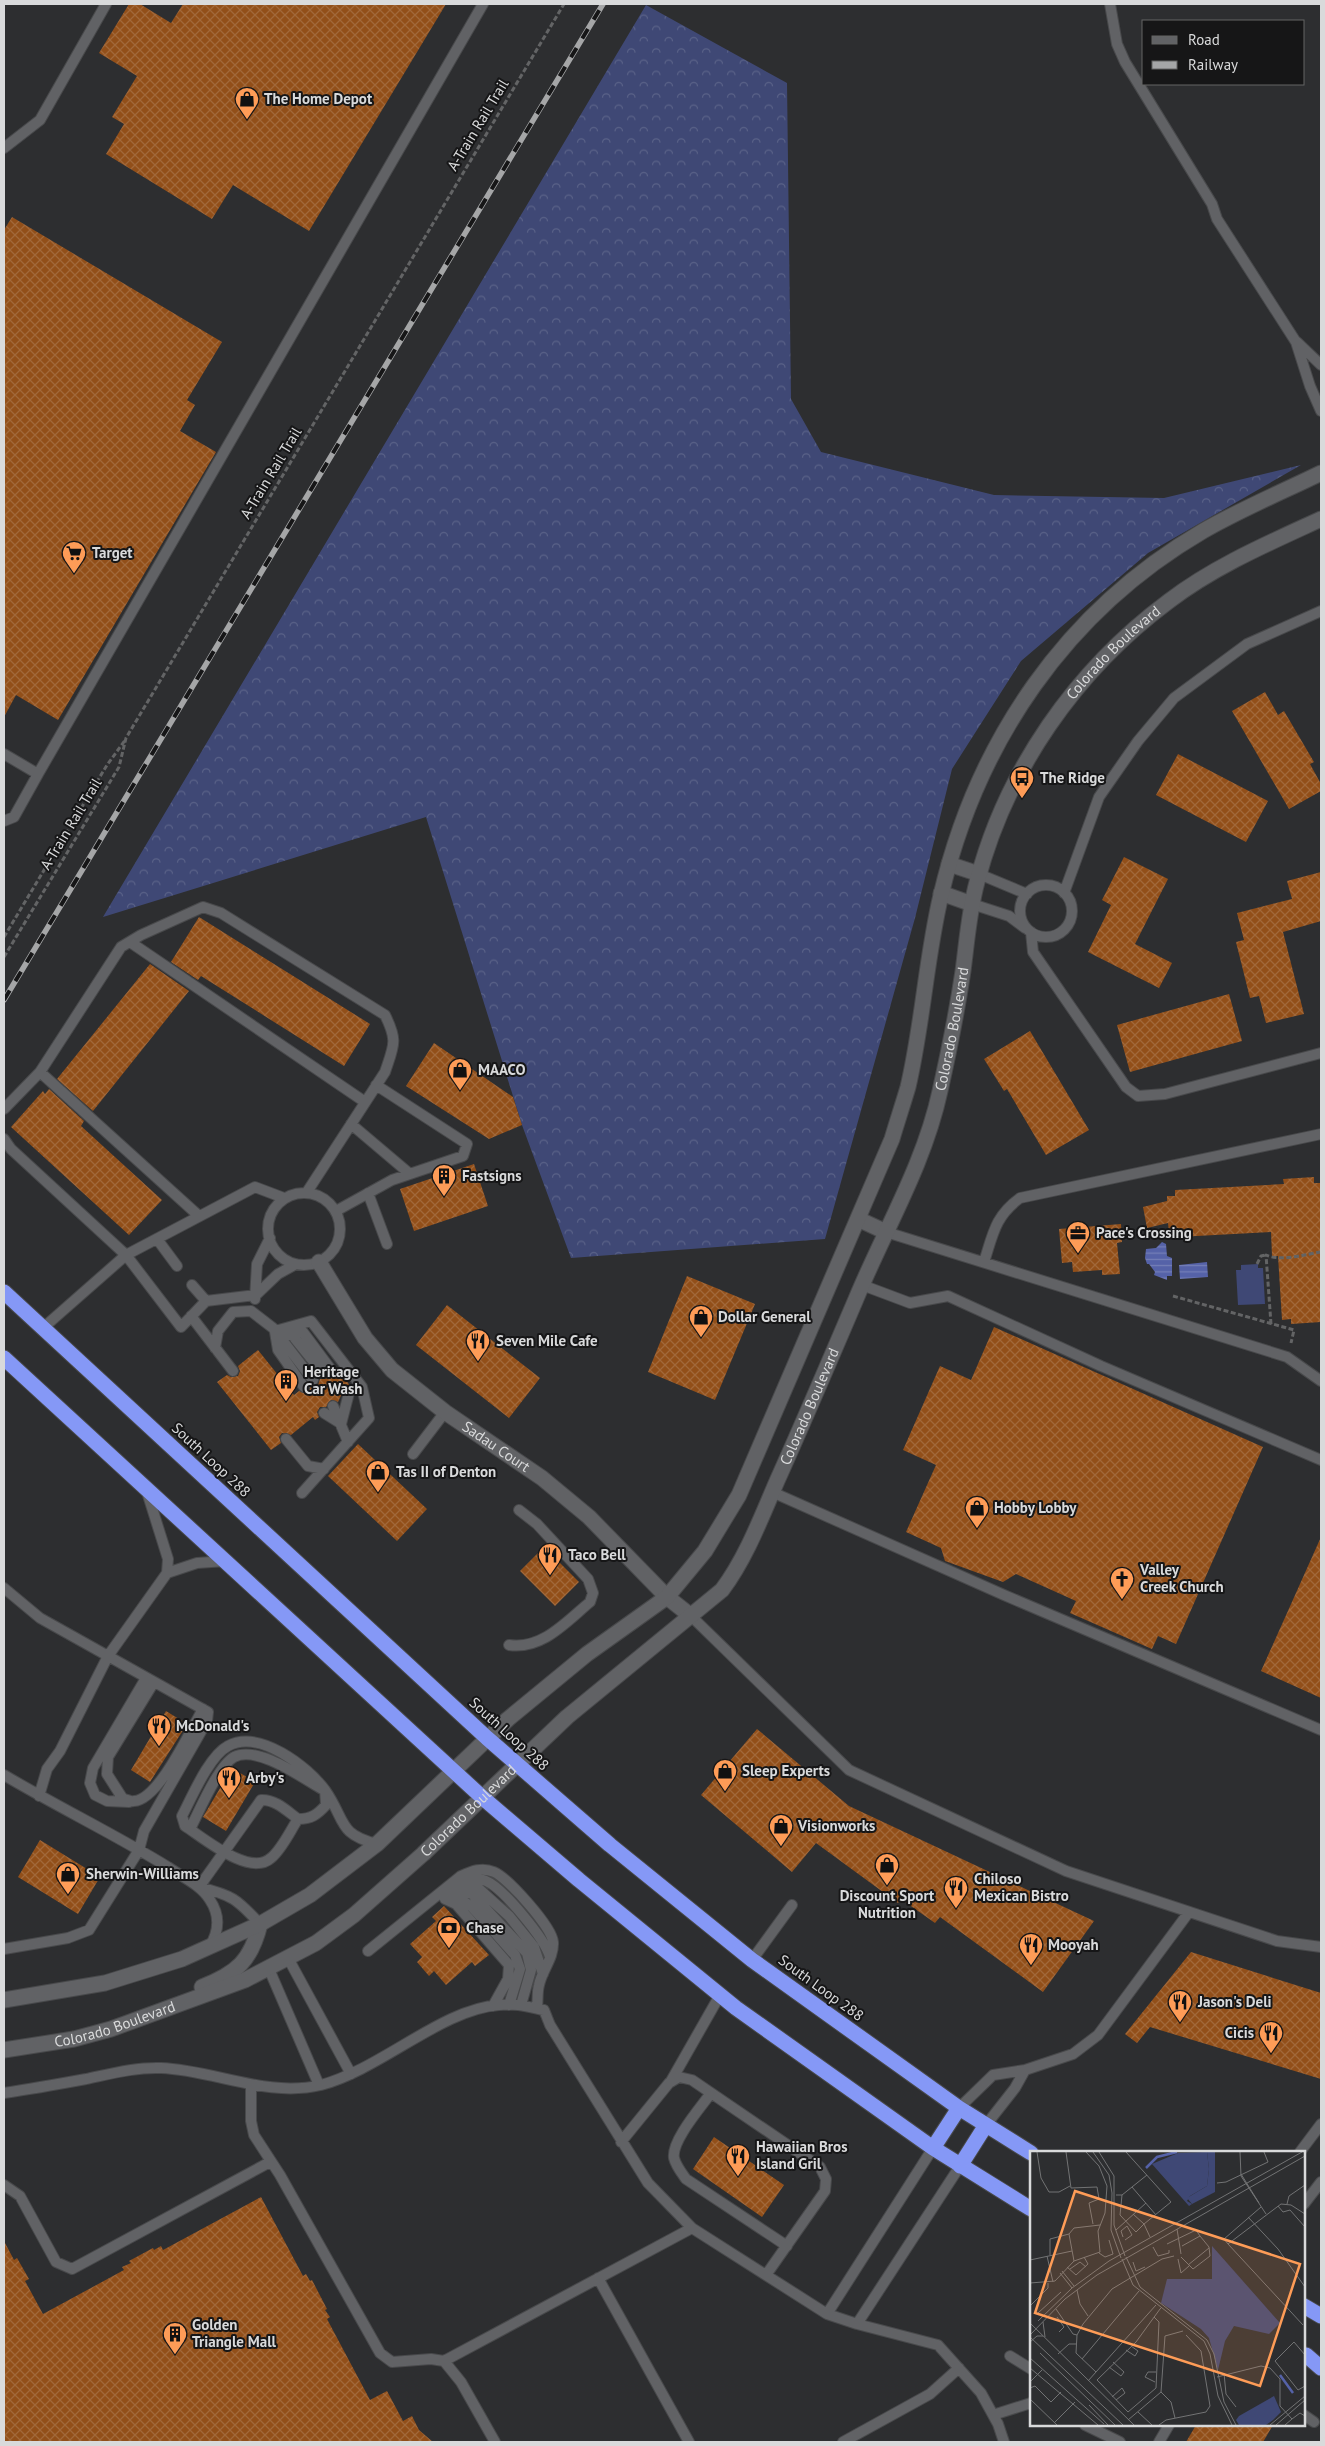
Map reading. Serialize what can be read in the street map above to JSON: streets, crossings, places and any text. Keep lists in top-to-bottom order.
{
  "streets": {
    "highway": ["South Loop 288"],
    "street": ["Colorado Boulevard", "Sadau Court"],
    "path": ["A-Train Rail Trail"]
  },
  "crossings": [
    ["Colorado Boulevard", "Sadau Court"],
    ["Colorado Boulevard", "South Loop 288"]
  ],
  "places": {
    "shop": [
      "The Home Depot",
      "MAACO",
      "Dollar General",
      "Tas II of Denton",
      "Hobby Lobby",
      "Sleep Experts",
      "Visionworks",
      "Discount Sport Nutrition",
      "Sherwin-Williams"
    ],
    "supermarket": ["Target"],
    "bus stop": ["The Ridge"],
    "building": ["Fastsigns", "Heritage Car Wash", "Golden Triangle Mall"],
    "office": ["Pace's Crossing"],
    "restaurant": [
      "Seven Mile Cafe",
      "Taco Bell",
      "McDonald's",
      "Arby's",
      "Chiloso Mexican Bistro",
      "Mooyah",
      "Jason's Deli",
      "Cicis",
      "Hawaiian Bros Island Gril"
    ],
    "church": ["Valley Creek Church"],
    "bank": ["Chase"]
  },
  "legend": ["Road", "Railway"]
}
